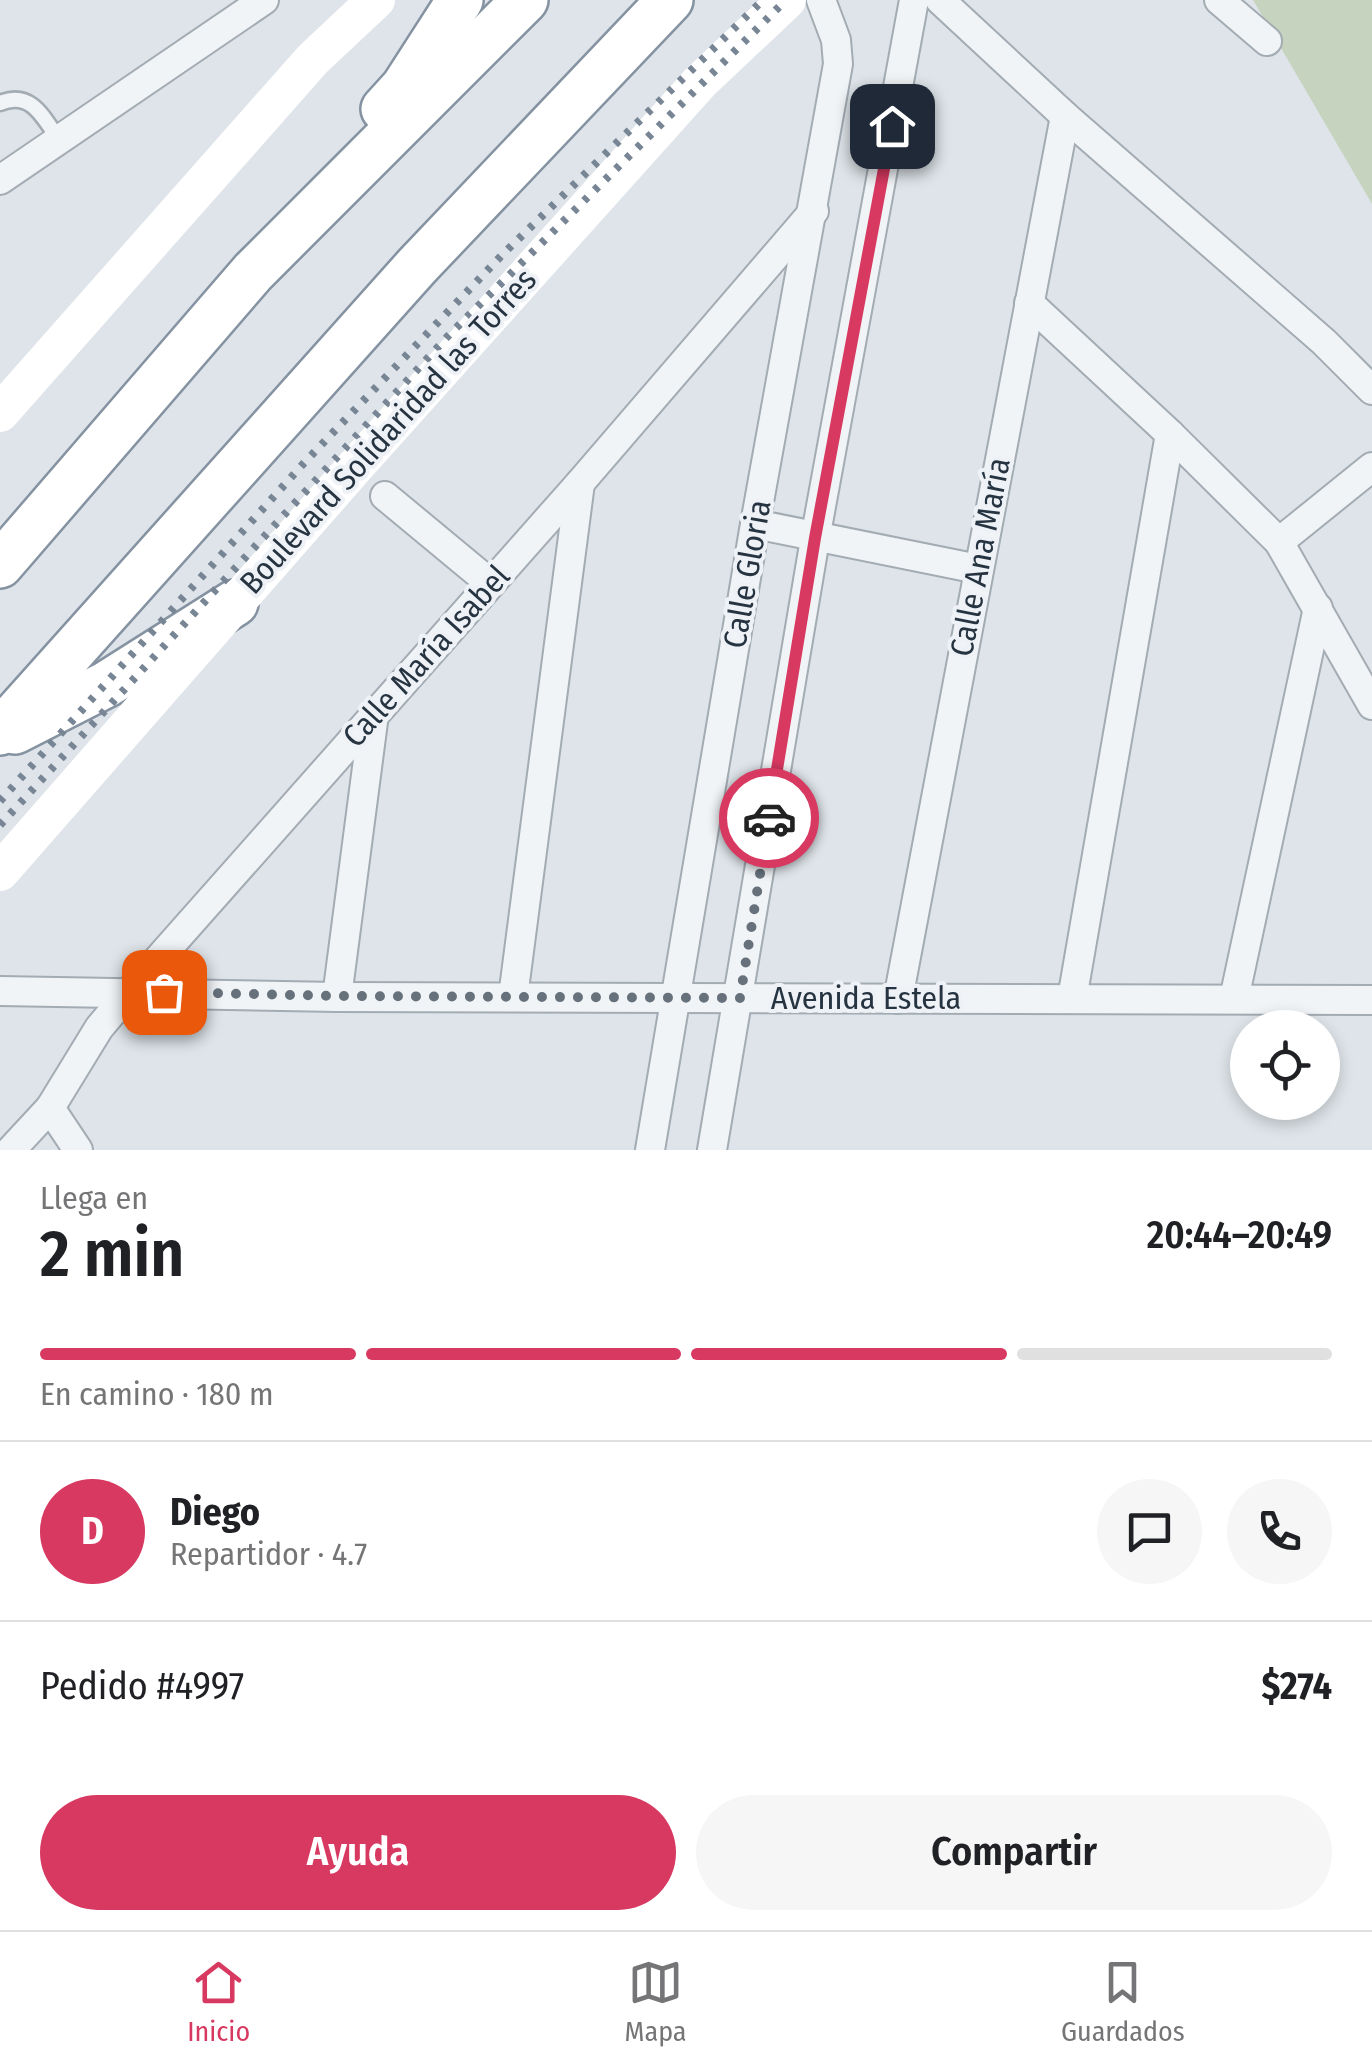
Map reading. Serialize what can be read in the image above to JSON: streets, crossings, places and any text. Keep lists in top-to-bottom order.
{
  "streets": {
    "main road": ["Boulevard Solidaridad las Torres"],
    "street": [
      "Calle Ana María",
      "Calle Gloria",
      "Calle María Isabel",
      "Avenida Estela"
    ]
  },
  "crossings": [
    ["Calle Ana María", "Avenida Estela"],
    ["Calle Gloria", "Calle María Isabel"],
    ["Calle Gloria", "Avenida Estela"],
    ["Calle María Isabel", "Avenida Estela"]
  ],
  "page": {
    "heading": ["2 min", "Llega en", "20:44–20:49"],
    "panel": [
      "Diego",
      "Repartidor · 4.7",
      "Pedido #4997",
      "$274"
    ],
    "bar": "En camino · 180 m",
    "round": "D",
    "buttons": ["Ayuda", "Compartir"],
    "tabs": ["Inicio", "Mapa", "Guardados"]
  }
}
